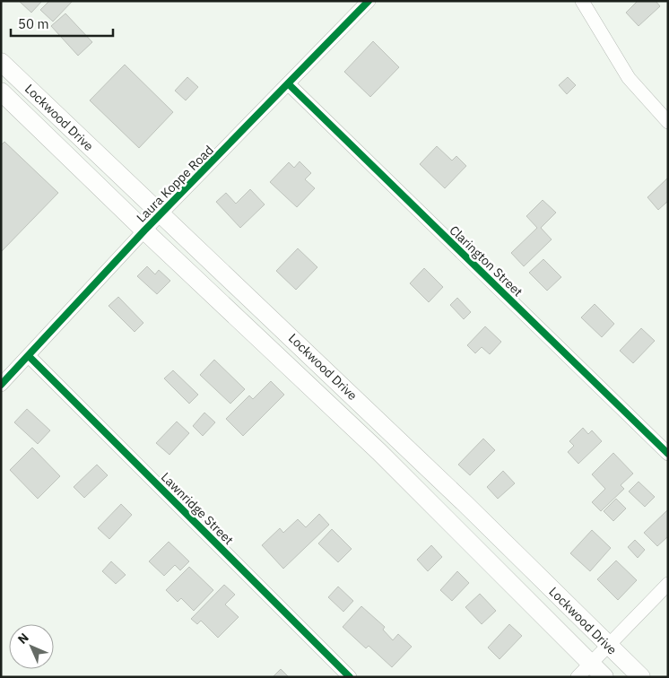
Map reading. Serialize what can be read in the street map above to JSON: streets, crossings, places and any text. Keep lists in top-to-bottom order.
{
  "streets": {
    "main road": ["Lockwood Drive"],
    "street": ["Laura Koppe Road", "Clarington Street", "Lawnridge Street"]
  },
  "crossings": [
    ["Lockwood Drive", "Laura Koppe Road"],
    ["Laura Koppe Road", "Clarington Street"],
    ["Laura Koppe Road", "Lawnridge Street"]
  ],
  "scale_bar": "50 m",
  "north": "top left"
}
